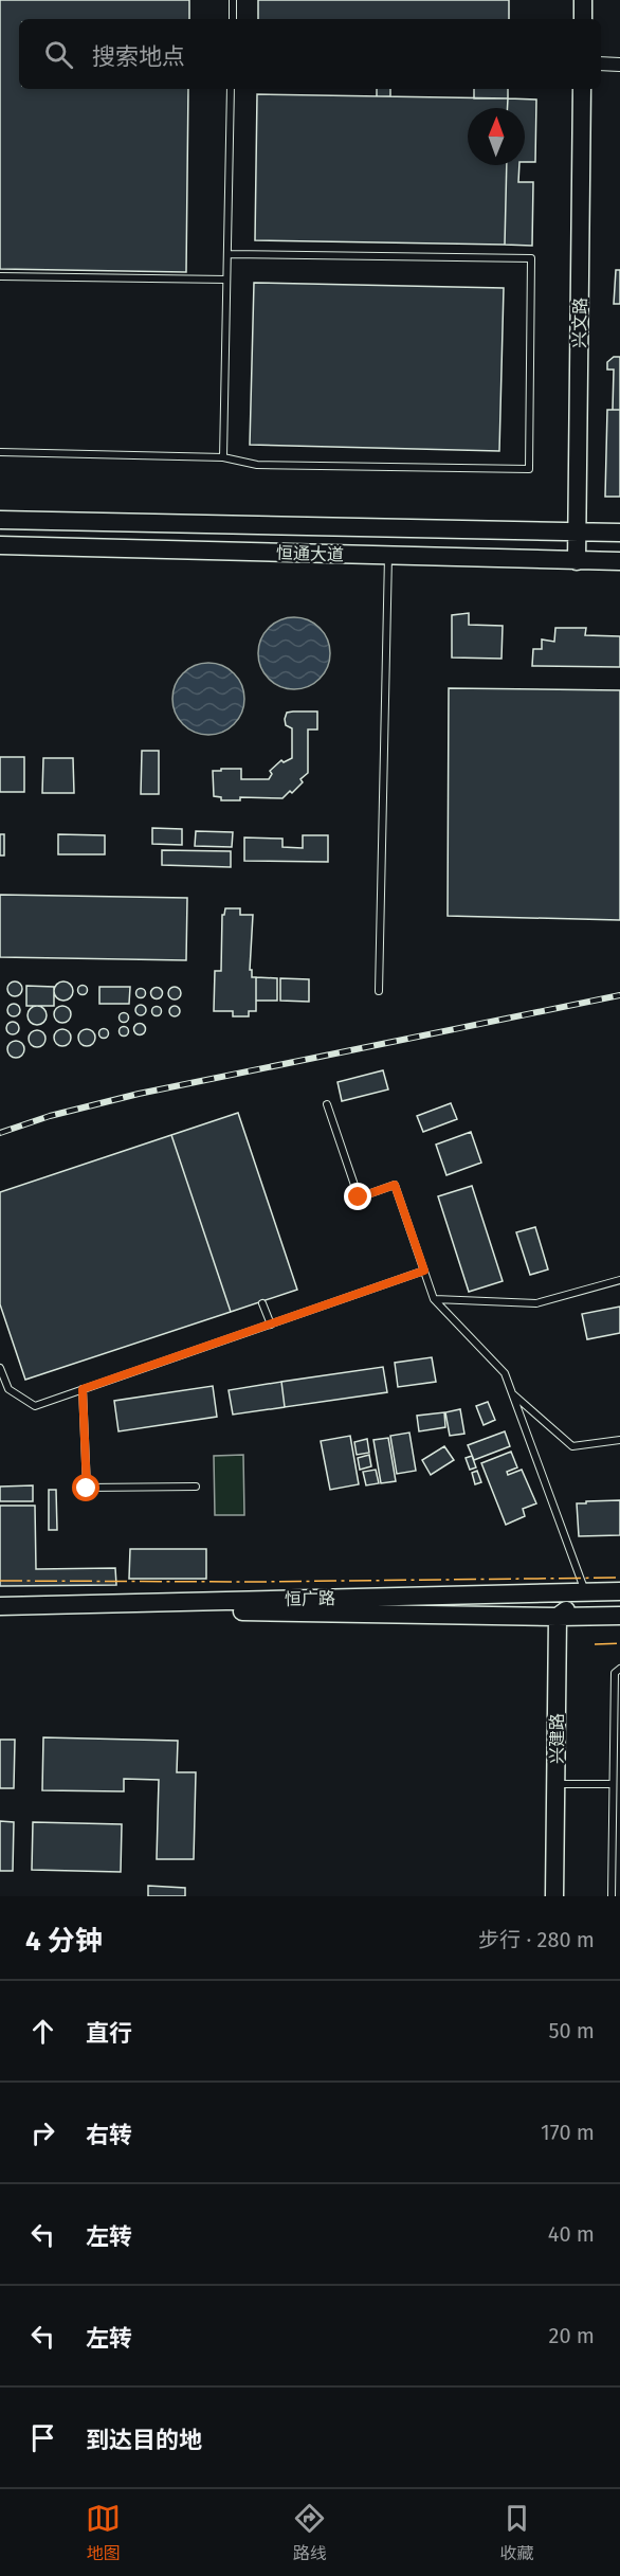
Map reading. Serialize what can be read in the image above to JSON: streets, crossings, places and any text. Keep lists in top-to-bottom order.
{
  "streets": {
    "street": [
      "兴文路",
      "恒通大道",
      "恒广路",
      "兴建路"
    ]
  },
  "crossings": [
    ["兴文路", "恒通大道"],
    ["恒广路", "兴建路"]
  ],
  "north": "top",
  "page": {
    "search": "搜索地点",
    "heading": ["4 分钟", "步行 · 280 m"],
    "list": [
      ["直行", "50 m"],
      ["右转", "170 m"],
      ["左转", "40 m"],
      ["左转", "20 m"],
      "到达目的地"
    ],
    "nav": ["地图", "路线", "收藏"]
  }
}
